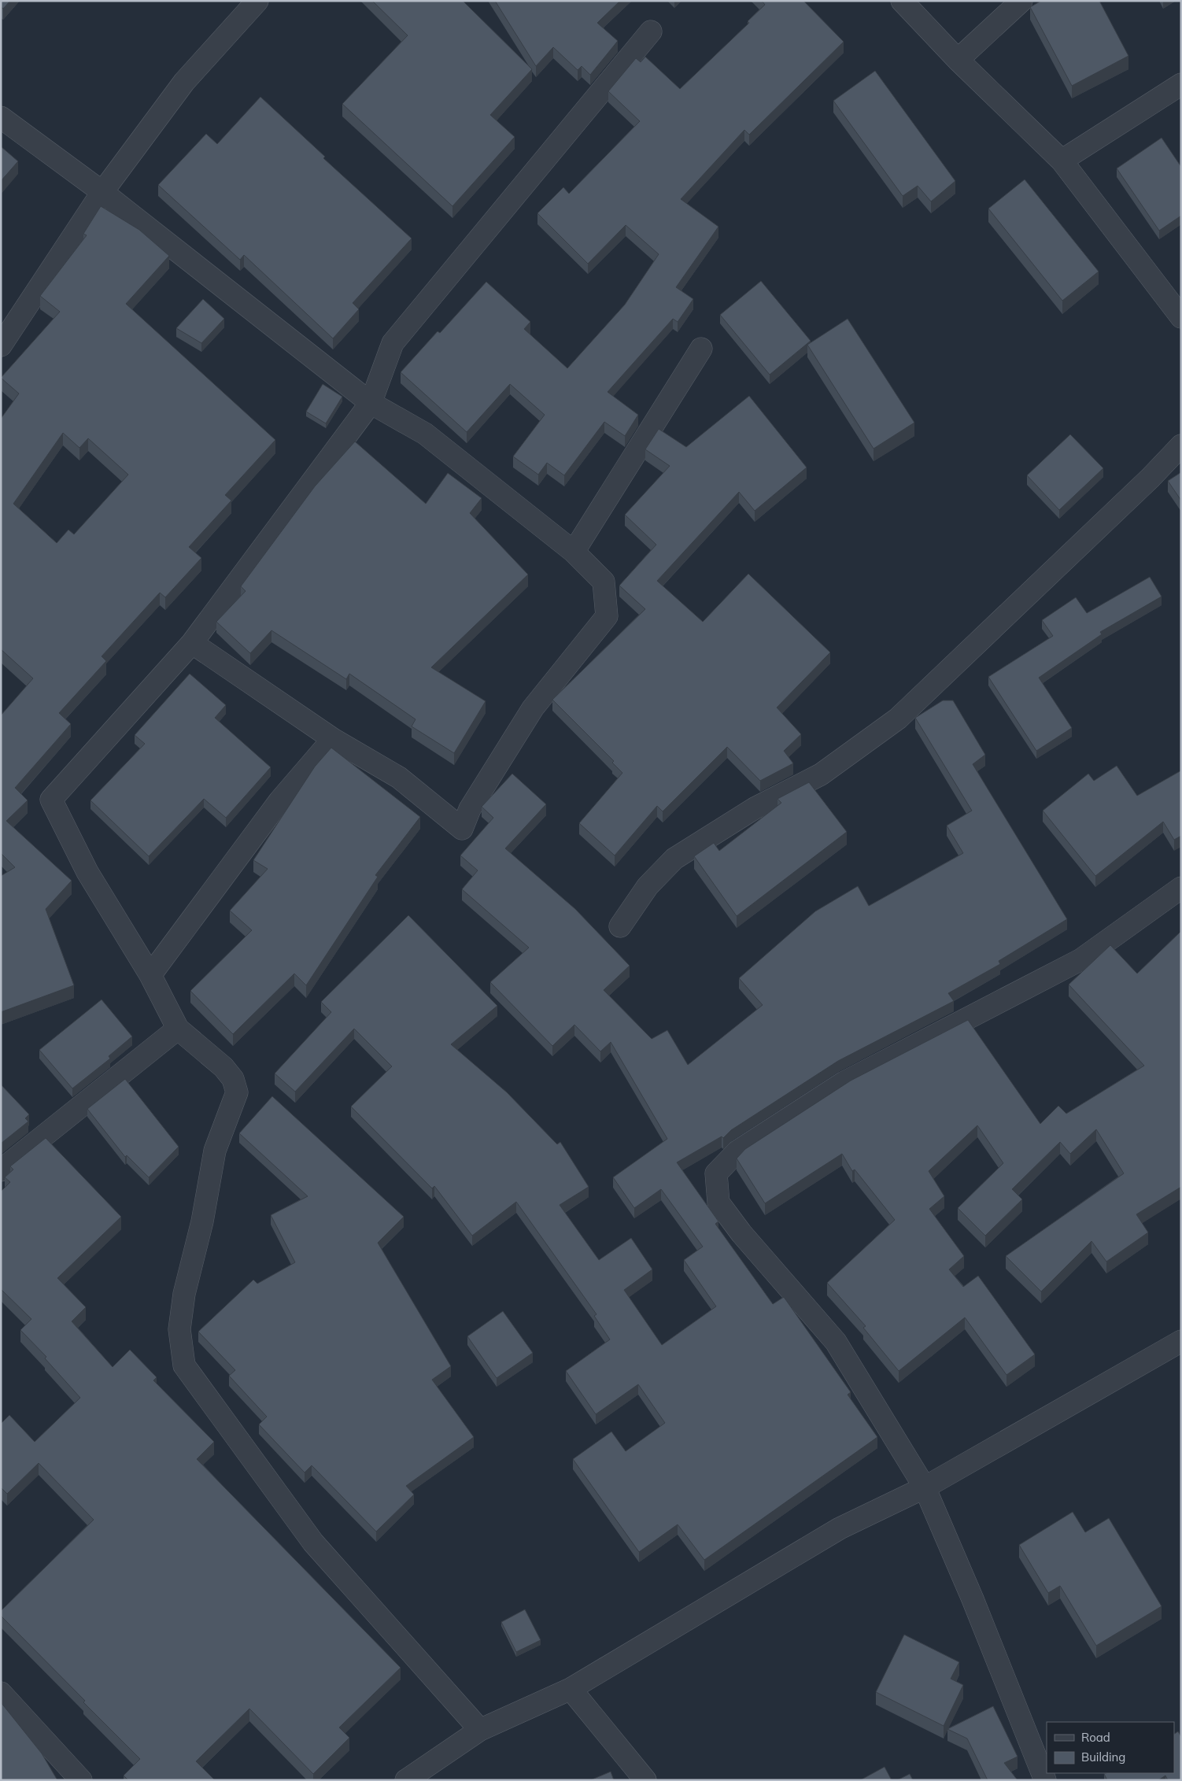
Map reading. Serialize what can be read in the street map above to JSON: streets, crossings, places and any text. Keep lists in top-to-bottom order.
{
  "legend": ["Road", "Building"]
}
